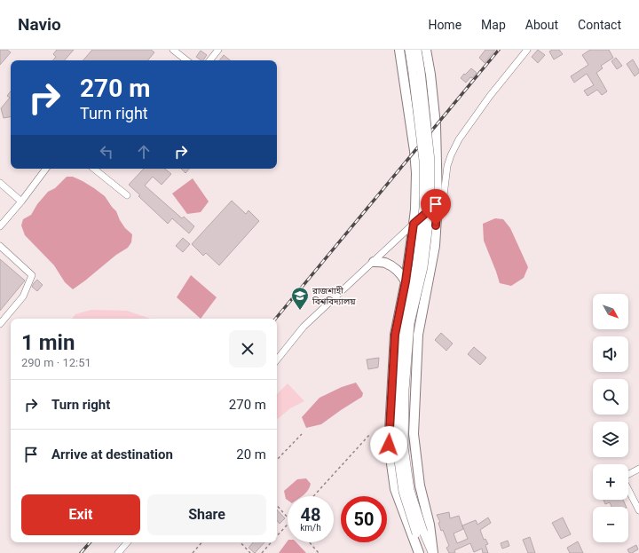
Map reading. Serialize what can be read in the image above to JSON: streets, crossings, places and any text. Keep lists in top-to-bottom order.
{
  "places": {
    "school or university": ["রাজশাহী বিশ্ববিদ্যালয়"]
  },
  "north": "bottom right",
  "page": {
    "header": "Navio",
    "nav": [
      "Home",
      "Map",
      "About",
      "Contact"
    ],
    "turn": ["270 m", "Turn right"],
    "map_buttons": ["+", "−"],
    "heading": ["1 min", "290 m · 12:51"],
    "list": [
      {
        "name": "Turn right",
        "value": "270 m"
      },
      {
        "name": "Arrive at destination",
        "value": "20 m"
      }
    ],
    "buttons": ["Exit", "Share"],
    "speed": "48 km/h",
    "limit": "50"
  }
}
